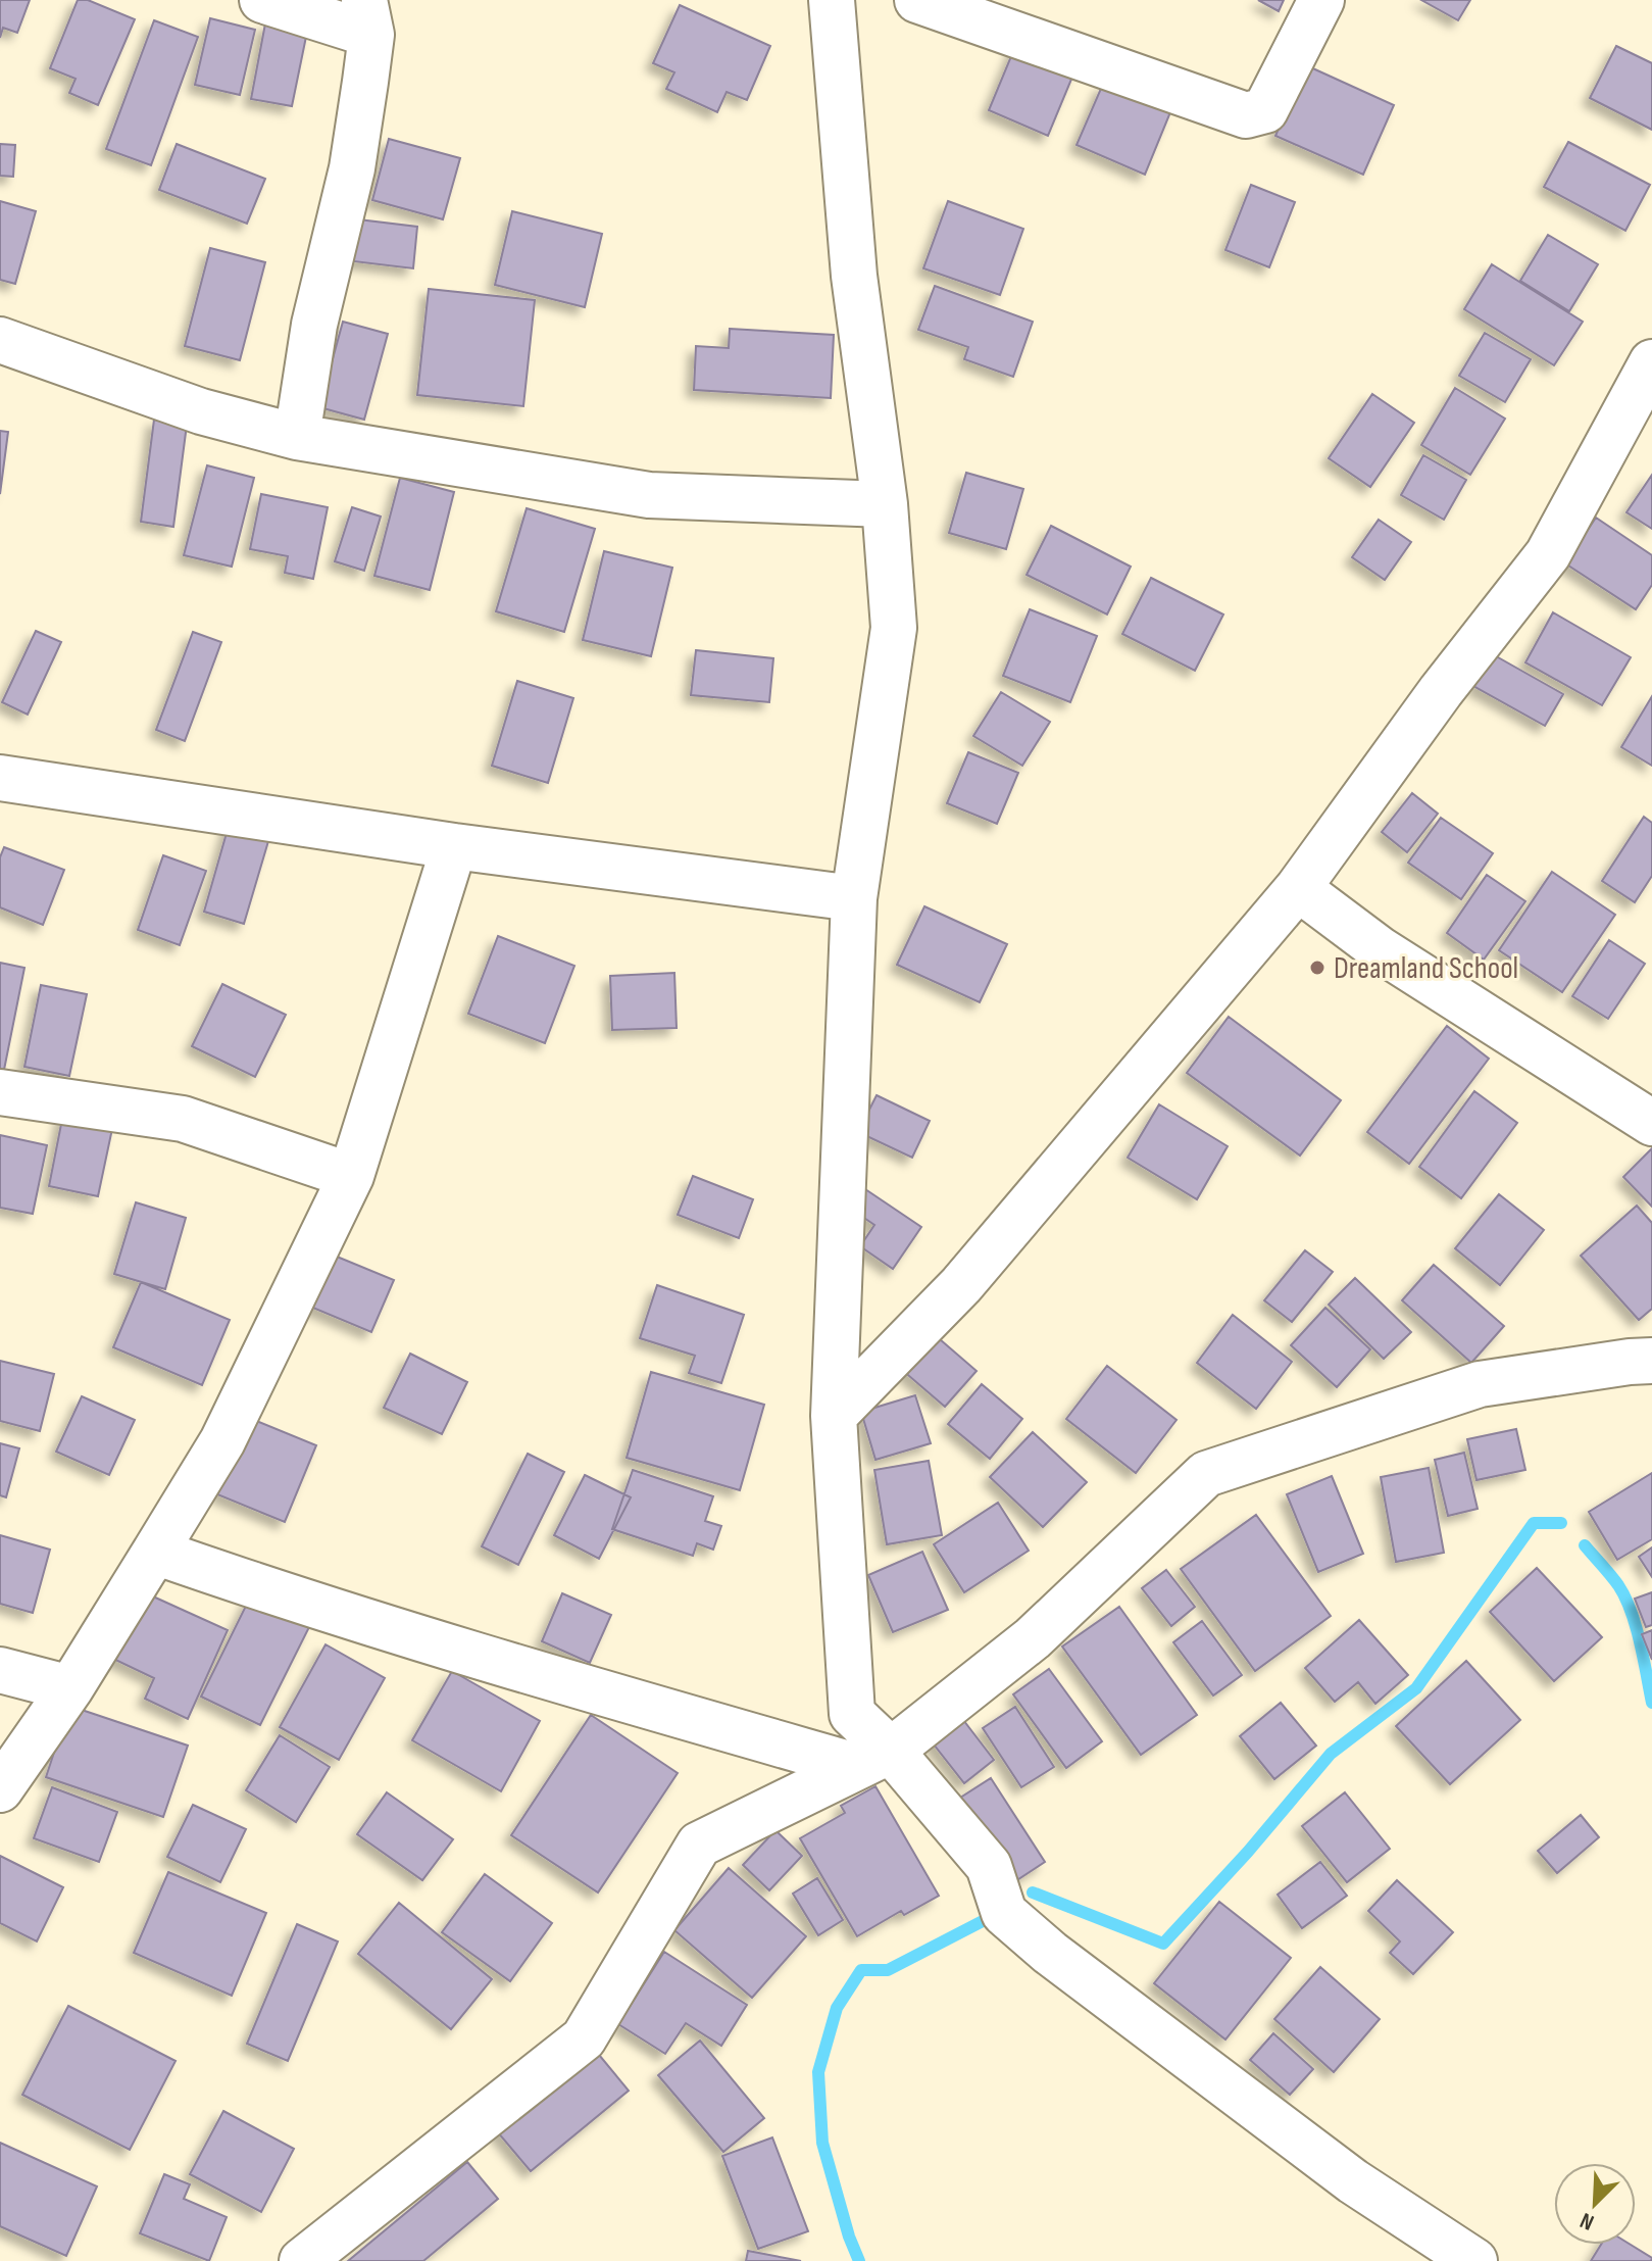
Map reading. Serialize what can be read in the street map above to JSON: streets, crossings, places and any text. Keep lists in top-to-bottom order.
{
  "places": ["Dreamland School"],
  "north": "bottom left"
}
